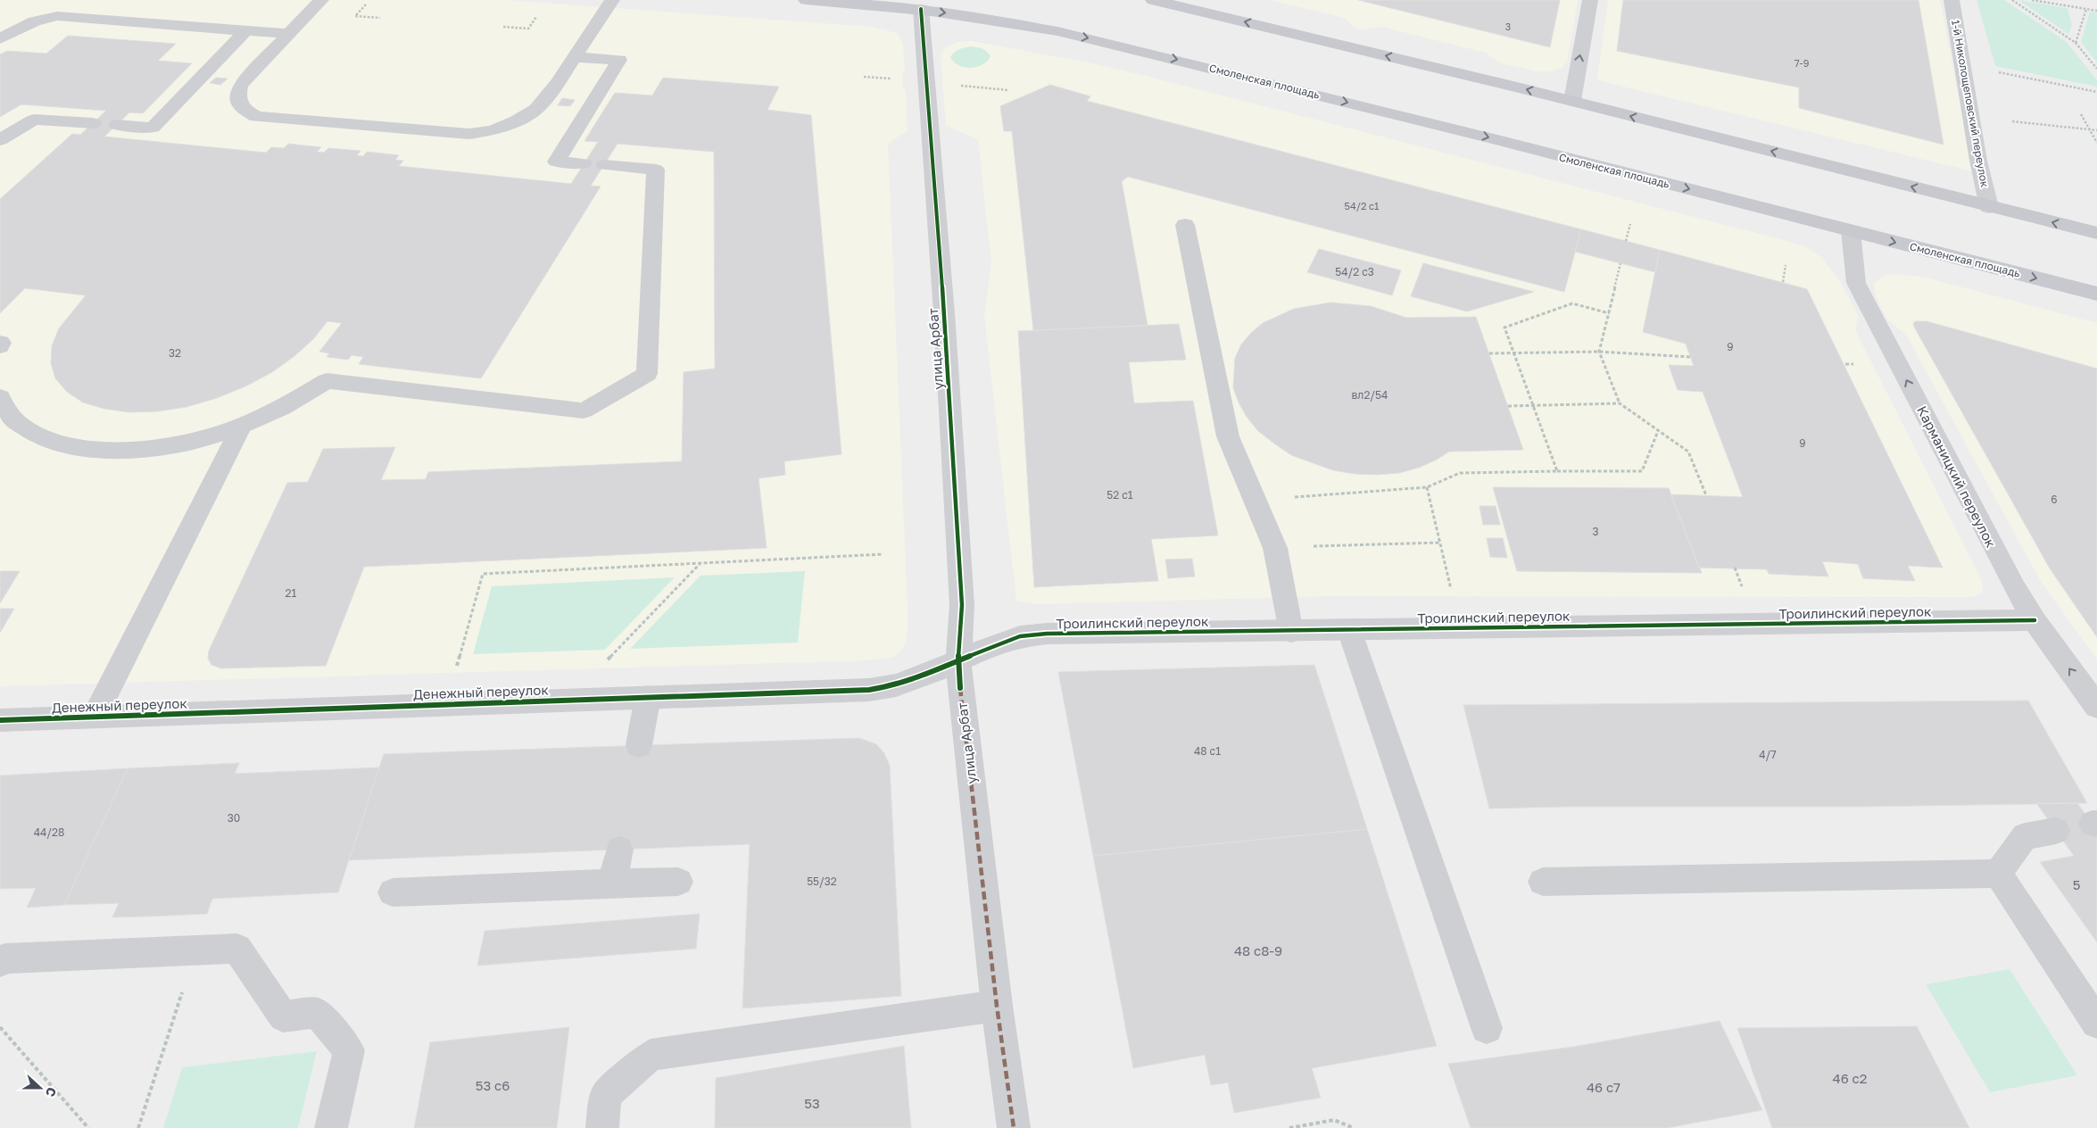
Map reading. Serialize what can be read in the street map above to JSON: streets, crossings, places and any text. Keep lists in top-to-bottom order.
{
  "streets": {
    "main road": ["Смоленская площадь"],
    "street": [
      "1-й Николощеповский переулок",
      "улица Арбат",
      "Карманицкий переулок",
      "Троилинский переулок",
      "Денежный переулок"
    ]
  },
  "crossings": [
    ["Смоленская площадь", "улица Арбат"],
    ["Смоленская площадь", "Карманицкий переулок"],
    ["улица Арбат", "Троилинский переулок"],
    ["улица Арбат", "Денежный переулок"],
    ["Карманицкий переулок", "Троилинский переулок"],
    ["Троилинский переулок", "Денежный переулок"]
  ],
  "one_way": ["Карманицкий переулок"],
  "house_numbers": [
    "3",
    "7-9",
    "54/2 с1",
    "54/2 с3",
    "9",
    "32",
    "вл2/54",
    "9",
    "52 с1",
    "6",
    "3",
    "21",
    "48 с1",
    "4/7",
    "30",
    "44/28",
    "55/32",
    "5",
    "48 с8-9",
    "46 с2",
    "53 с6",
    "46 с7",
    "53"
  ],
  "north": "right"
}
